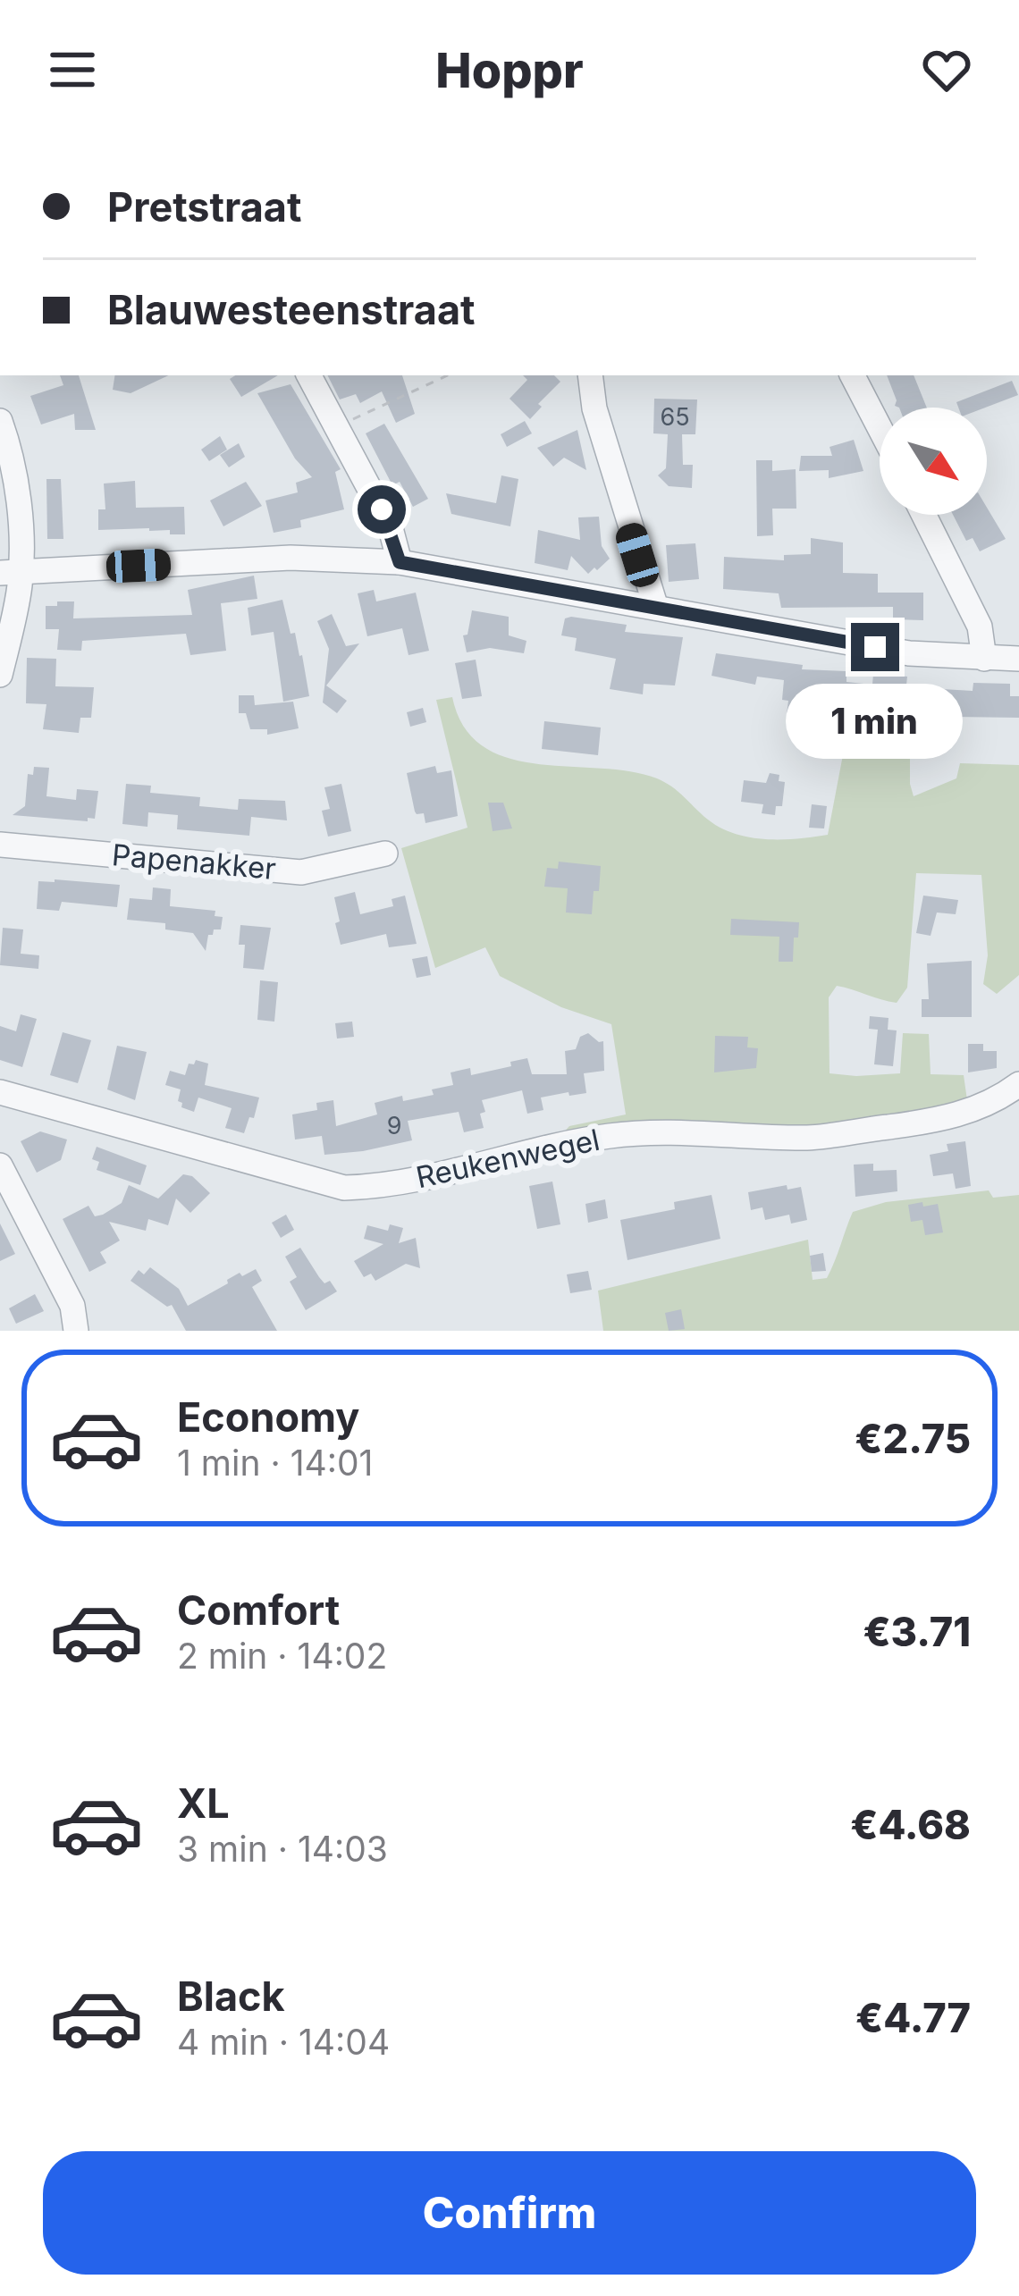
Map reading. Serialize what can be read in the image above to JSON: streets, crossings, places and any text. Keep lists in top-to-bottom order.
{
  "streets": {
    "street": ["Papenakker", "Reukenwegel"]
  },
  "house_numbers": ["65", "9"],
  "north": "bottom right",
  "page": {
    "header": "Hoppr",
    "banner": ["Pretstraat", "Blauwesteenstraat"],
    "bubble": "1 min",
    "list": [
      {
        "name": "Economy",
        "note": "1 min · 14:01",
        "value": "€2.75"
      },
      {
        "name": "Comfort",
        "note": "2 min · 14:02",
        "value": "€3.71"
      },
      {
        "name": "XL",
        "note": "3 min · 14:03",
        "value": "€4.68"
      },
      {
        "name": "Black",
        "note": "4 min · 14:04",
        "value": "€4.77"
      }
    ],
    "buttons": "Confirm"
  }
}
